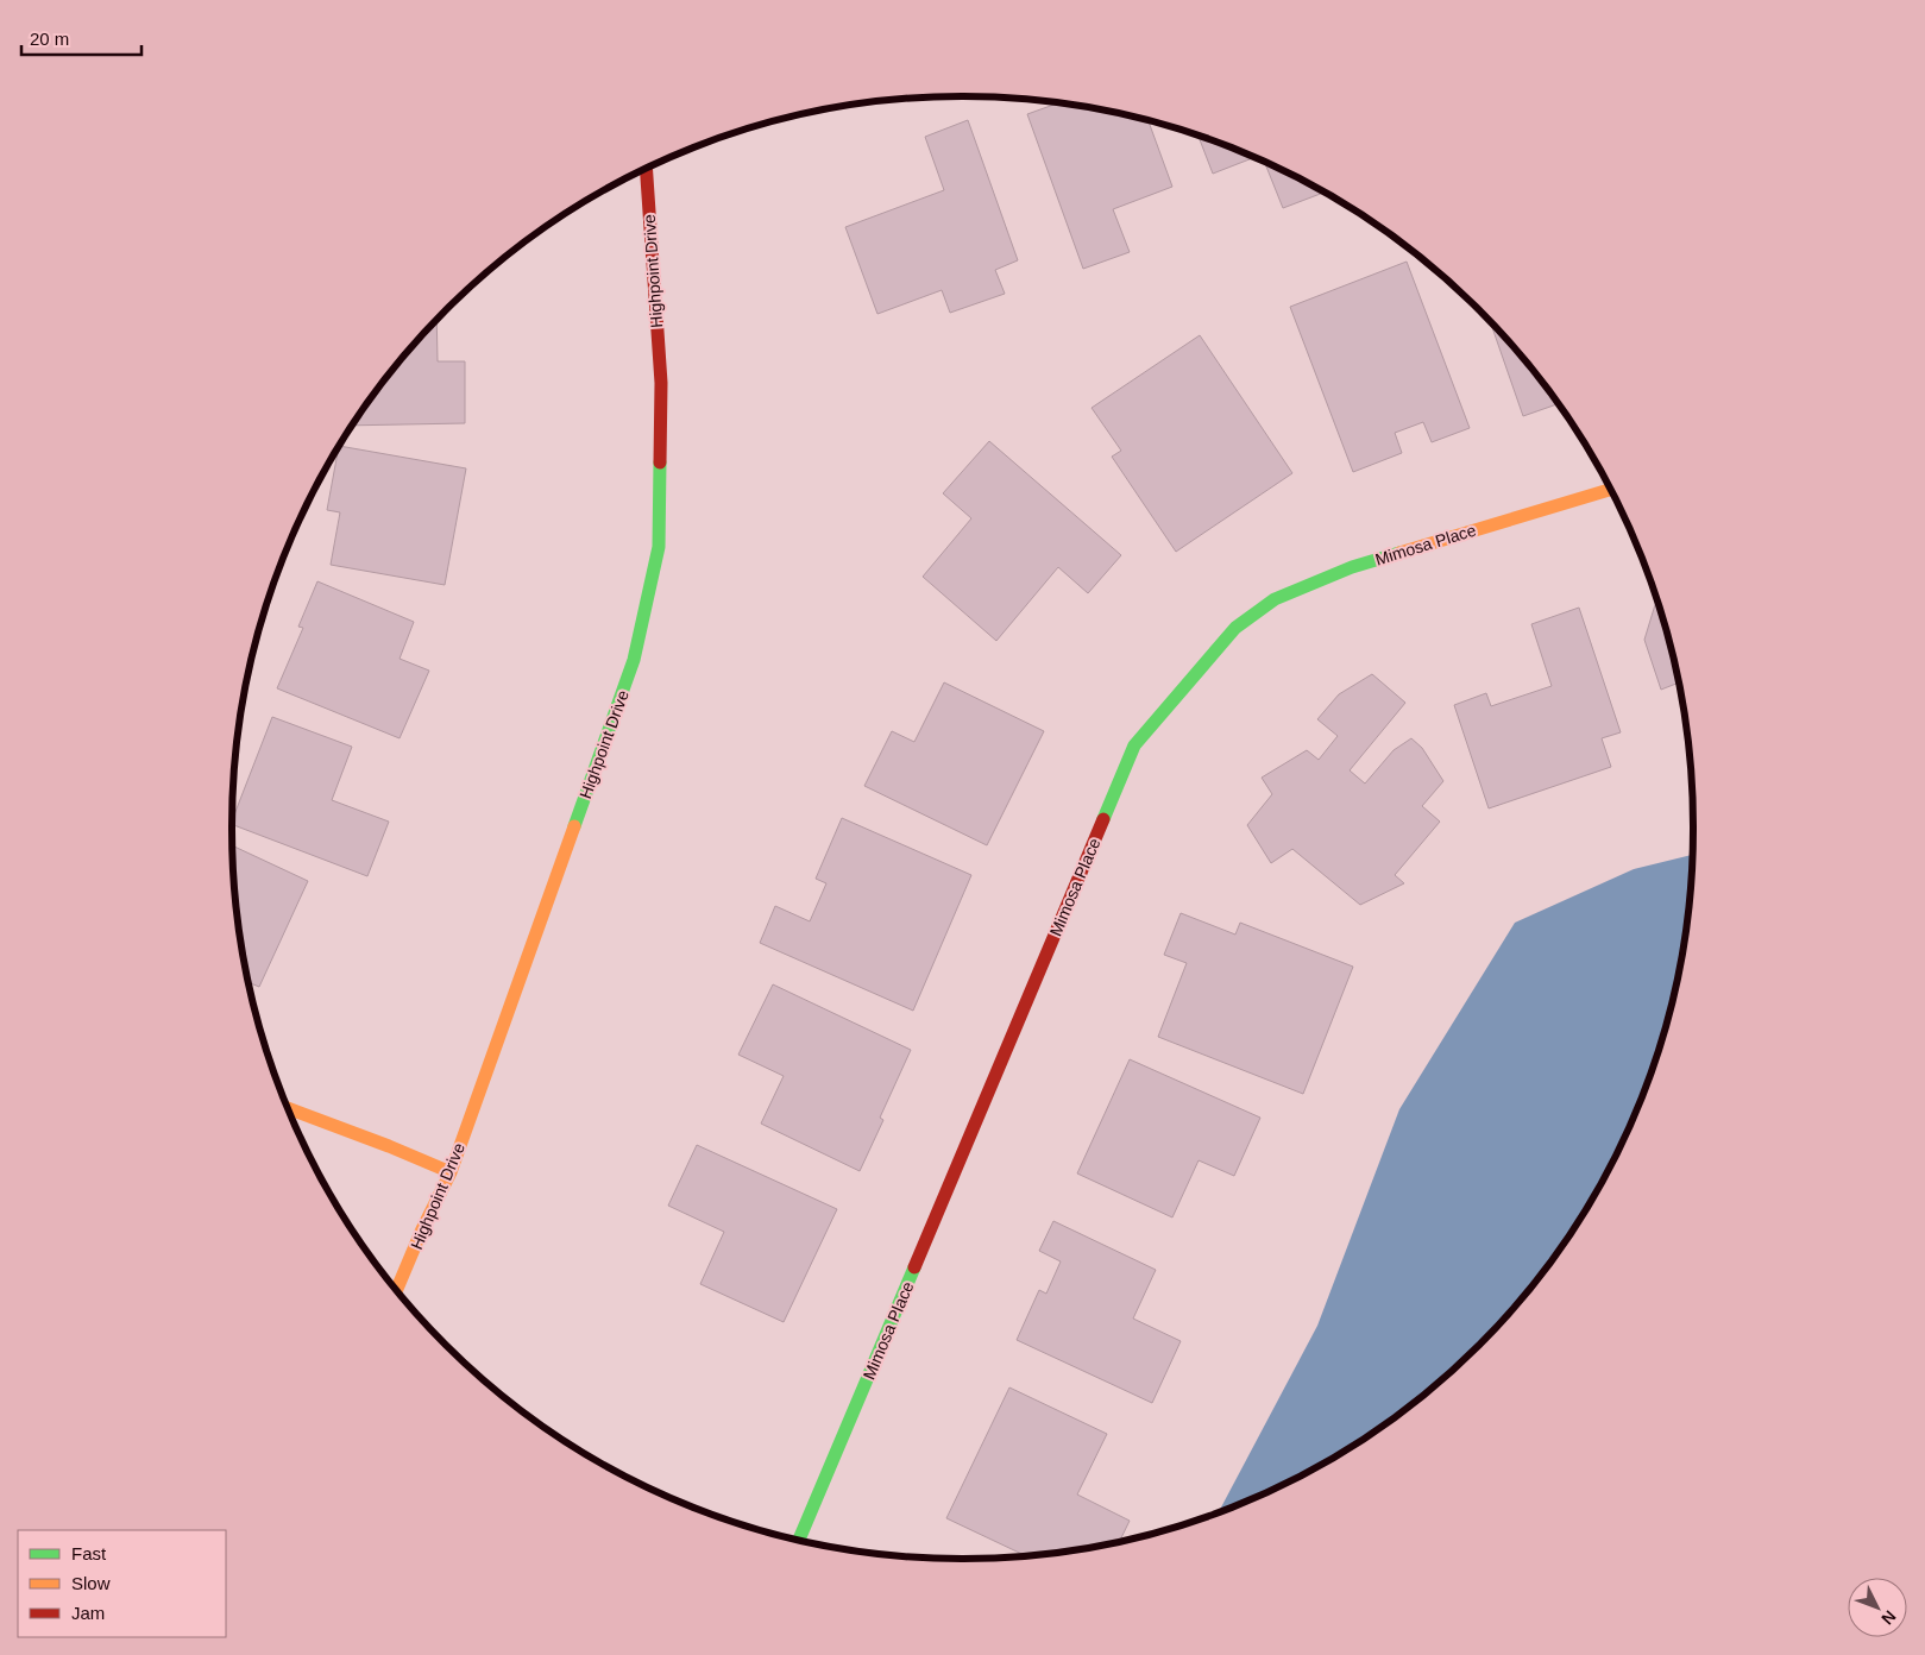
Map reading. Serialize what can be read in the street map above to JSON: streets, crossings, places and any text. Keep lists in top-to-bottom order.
{
  "streets": {
    "street": ["Highpoint Drive", "Mimosa Place"]
  },
  "legend": ["Fast", "Slow", "Jam"],
  "scale_bar": "20 m",
  "north": "bottom right"
}
